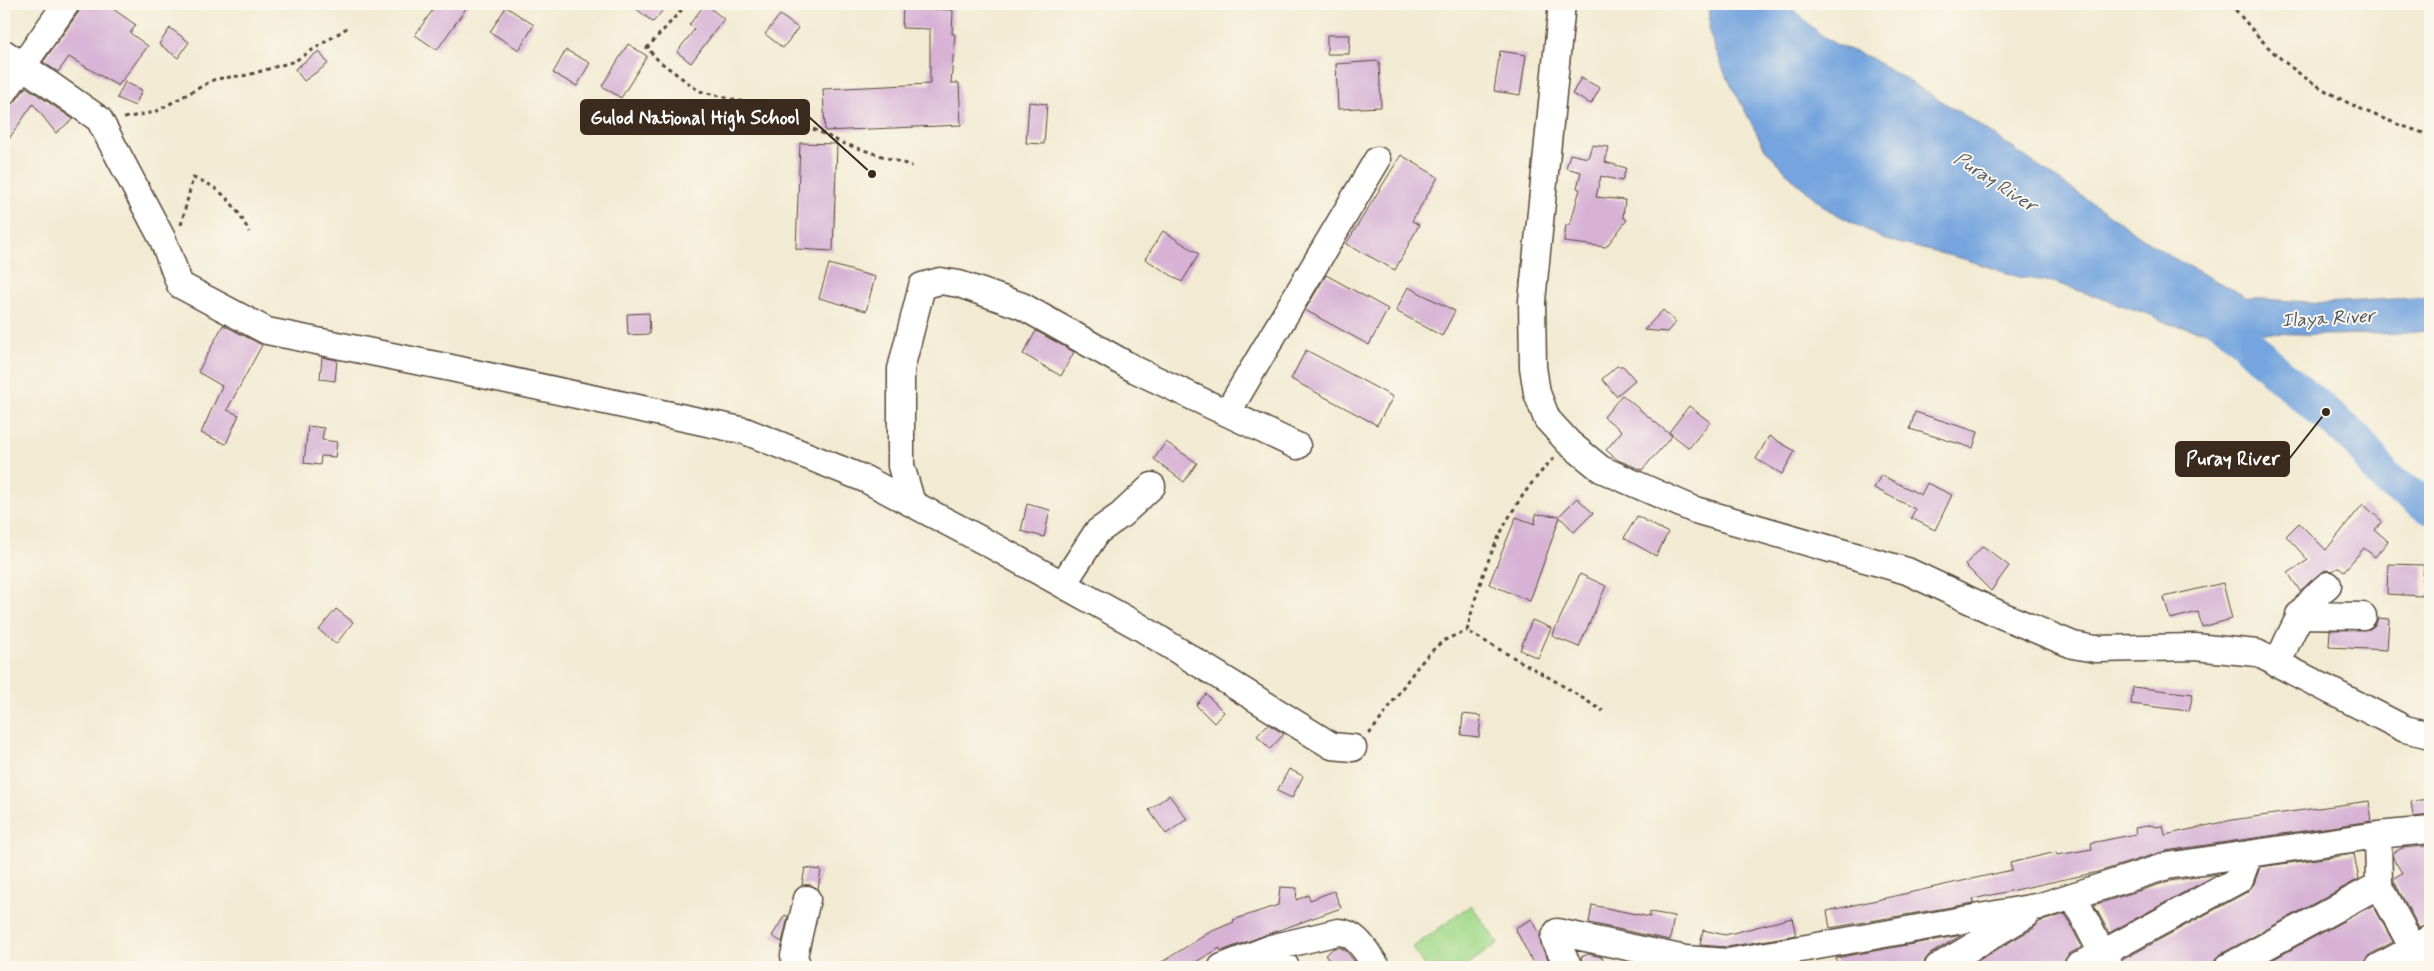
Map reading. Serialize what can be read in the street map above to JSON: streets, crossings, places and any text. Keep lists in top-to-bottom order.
{
  "water": ["Puray River", "Ilaya River"],
  "places": ["Gulod National High School", "Puray River"]
}
